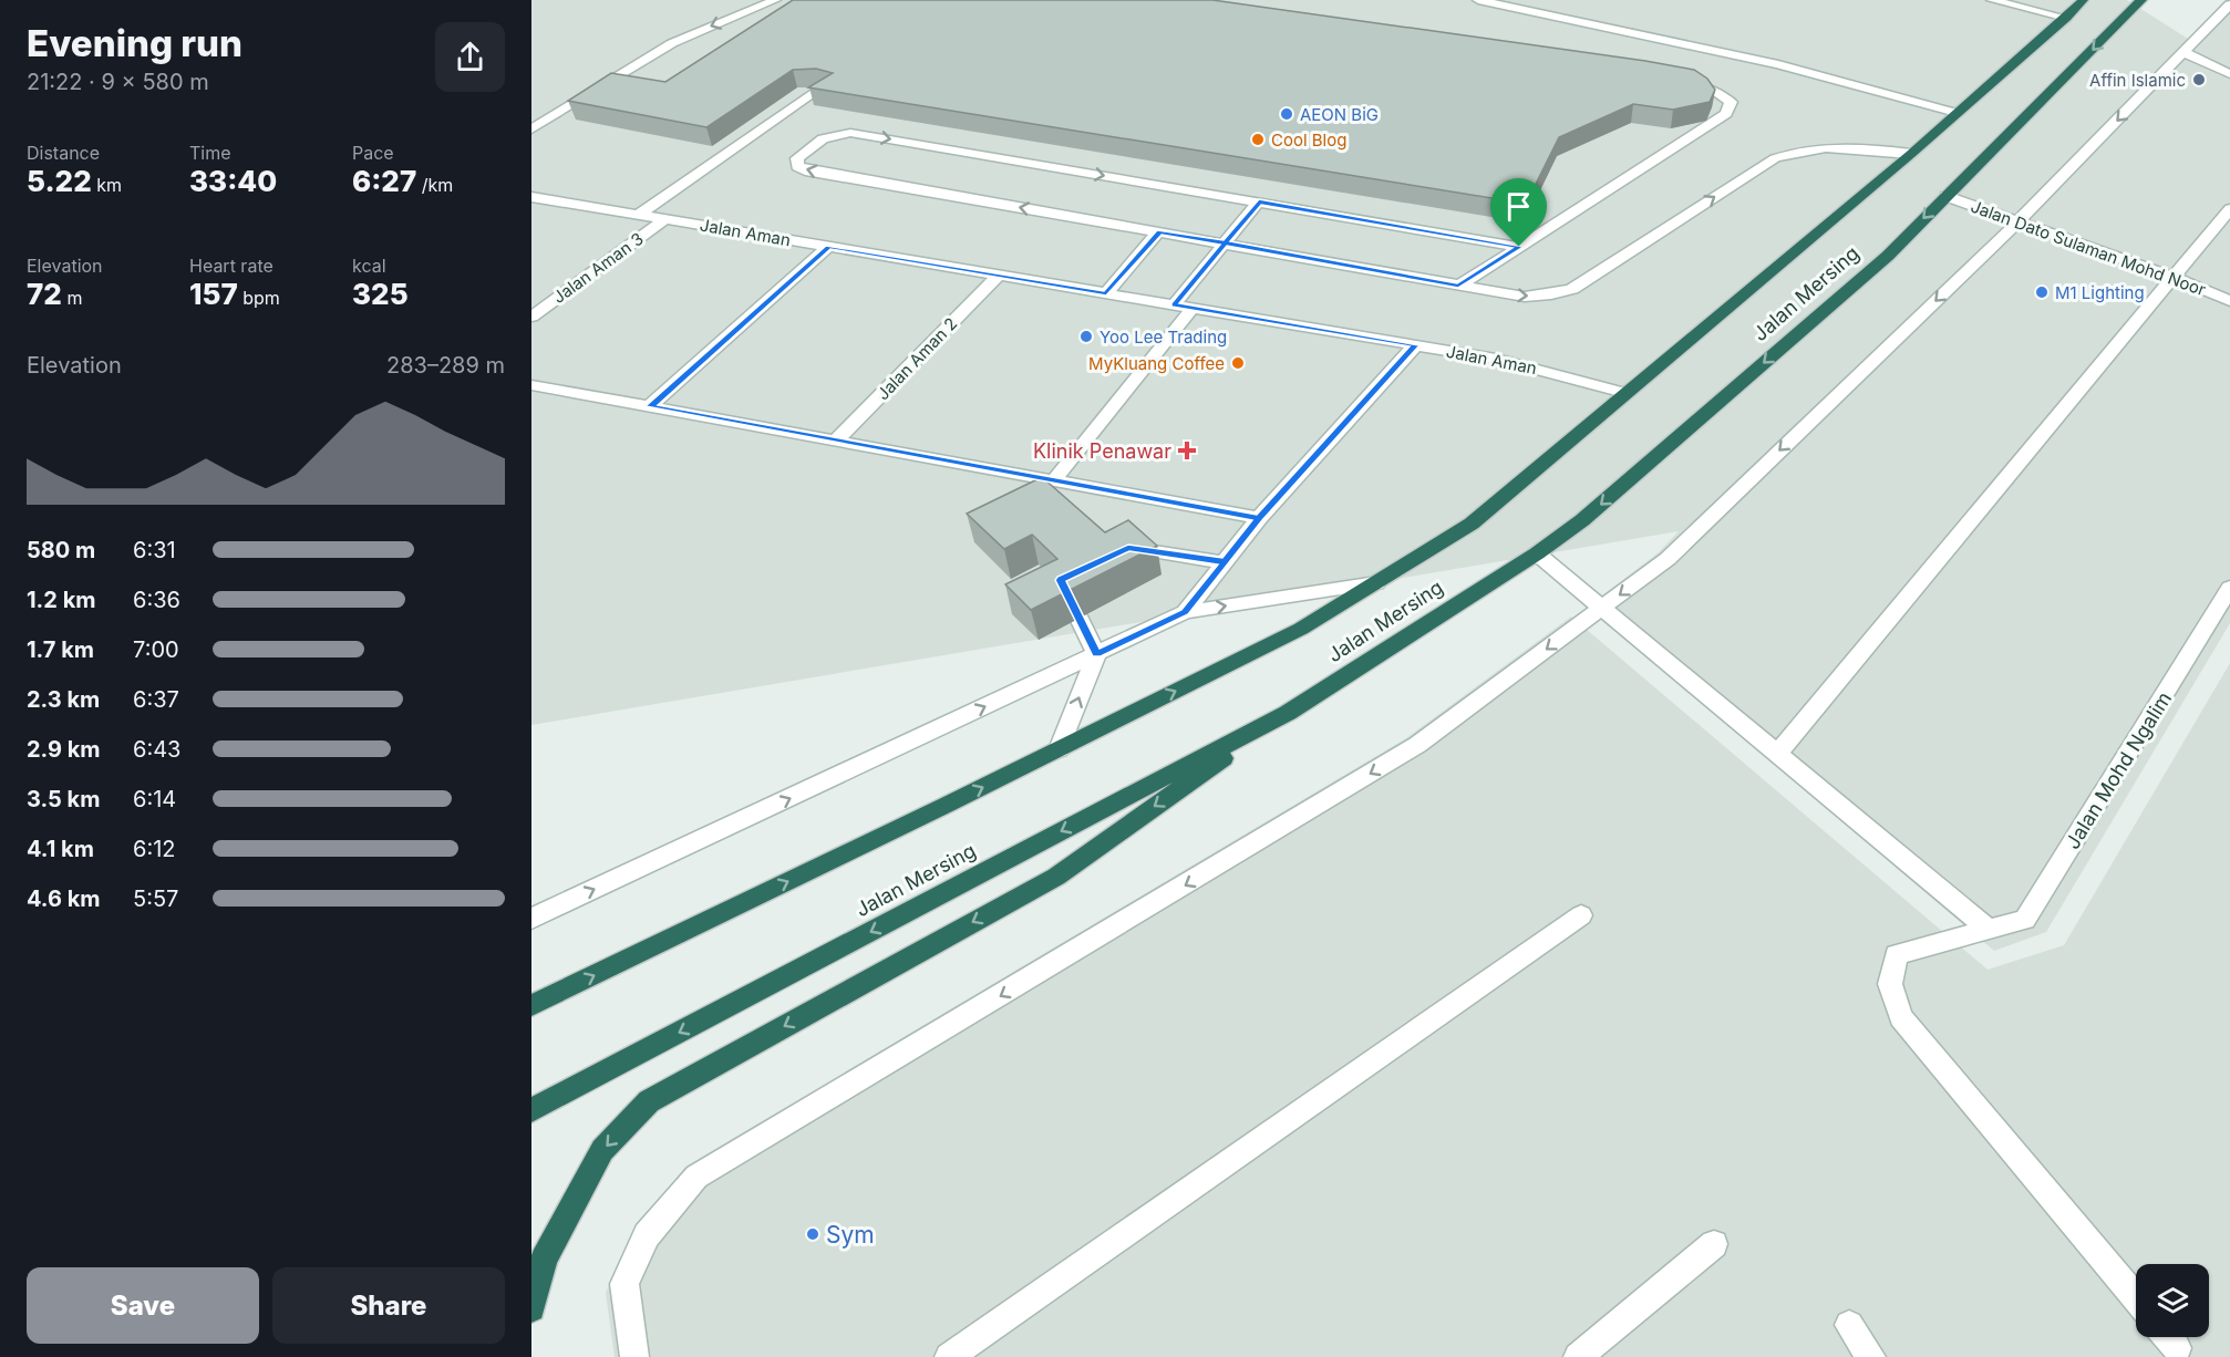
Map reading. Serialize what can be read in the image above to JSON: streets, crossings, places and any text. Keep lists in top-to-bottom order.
{
  "streets": {
    "highway": ["Jalan Mersing"],
    "street": [
      "Jalan Aman",
      "Jalan Dato Sulaman Mohd Noor",
      "Jalan Aman 3",
      "Jalan Aman 2",
      "Jalan Mohd Ngalim"
    ]
  },
  "crossings": [
    ["Jalan Aman", "Jalan Aman 3"],
    ["Jalan Aman", "Jalan Mersing"],
    ["Jalan Aman", "Jalan Aman 2"],
    ["Jalan Dato Sulaman Mohd Noor", "Jalan Mersing"]
  ],
  "places": {
    "other": [
      "Affin Islamic",
      "AEON BiG",
      "Cool Blog",
      "M1 Lighting",
      "Yoo Lee Trading",
      "MyKluang Coffee",
      "Sym"
    ],
    "health": ["Klinik Penawar"]
  },
  "page": {
    "heading": ["Evening run", "21:22 · 9 × 580 m"],
    "stats": [
      ["Distance", "5.22 km"],
      ["Time", "33:40"],
      ["Pace", "6:27 /km"],
      ["Elevation", "72 m"],
      ["Heart rate", "157 bpm"],
      ["kcal", "325"]
    ],
    "chart": ["Elevation", "283–289 m"],
    "list": [
      {
        "name": "580 m",
        "note": "6:31"
      },
      {
        "name": "1.2 km",
        "note": "6:36"
      },
      {
        "name": "1.7 km",
        "note": "7:00"
      },
      {
        "name": "2.3 km",
        "note": "6:37"
      },
      {
        "name": "2.9 km",
        "note": "6:43"
      },
      {
        "name": "3.5 km",
        "note": "6:14"
      },
      {
        "name": "4.1 km",
        "note": "6:12"
      },
      {
        "name": "4.6 km",
        "note": "5:57"
      }
    ],
    "buttons": ["Save", "Share"]
  }
}
